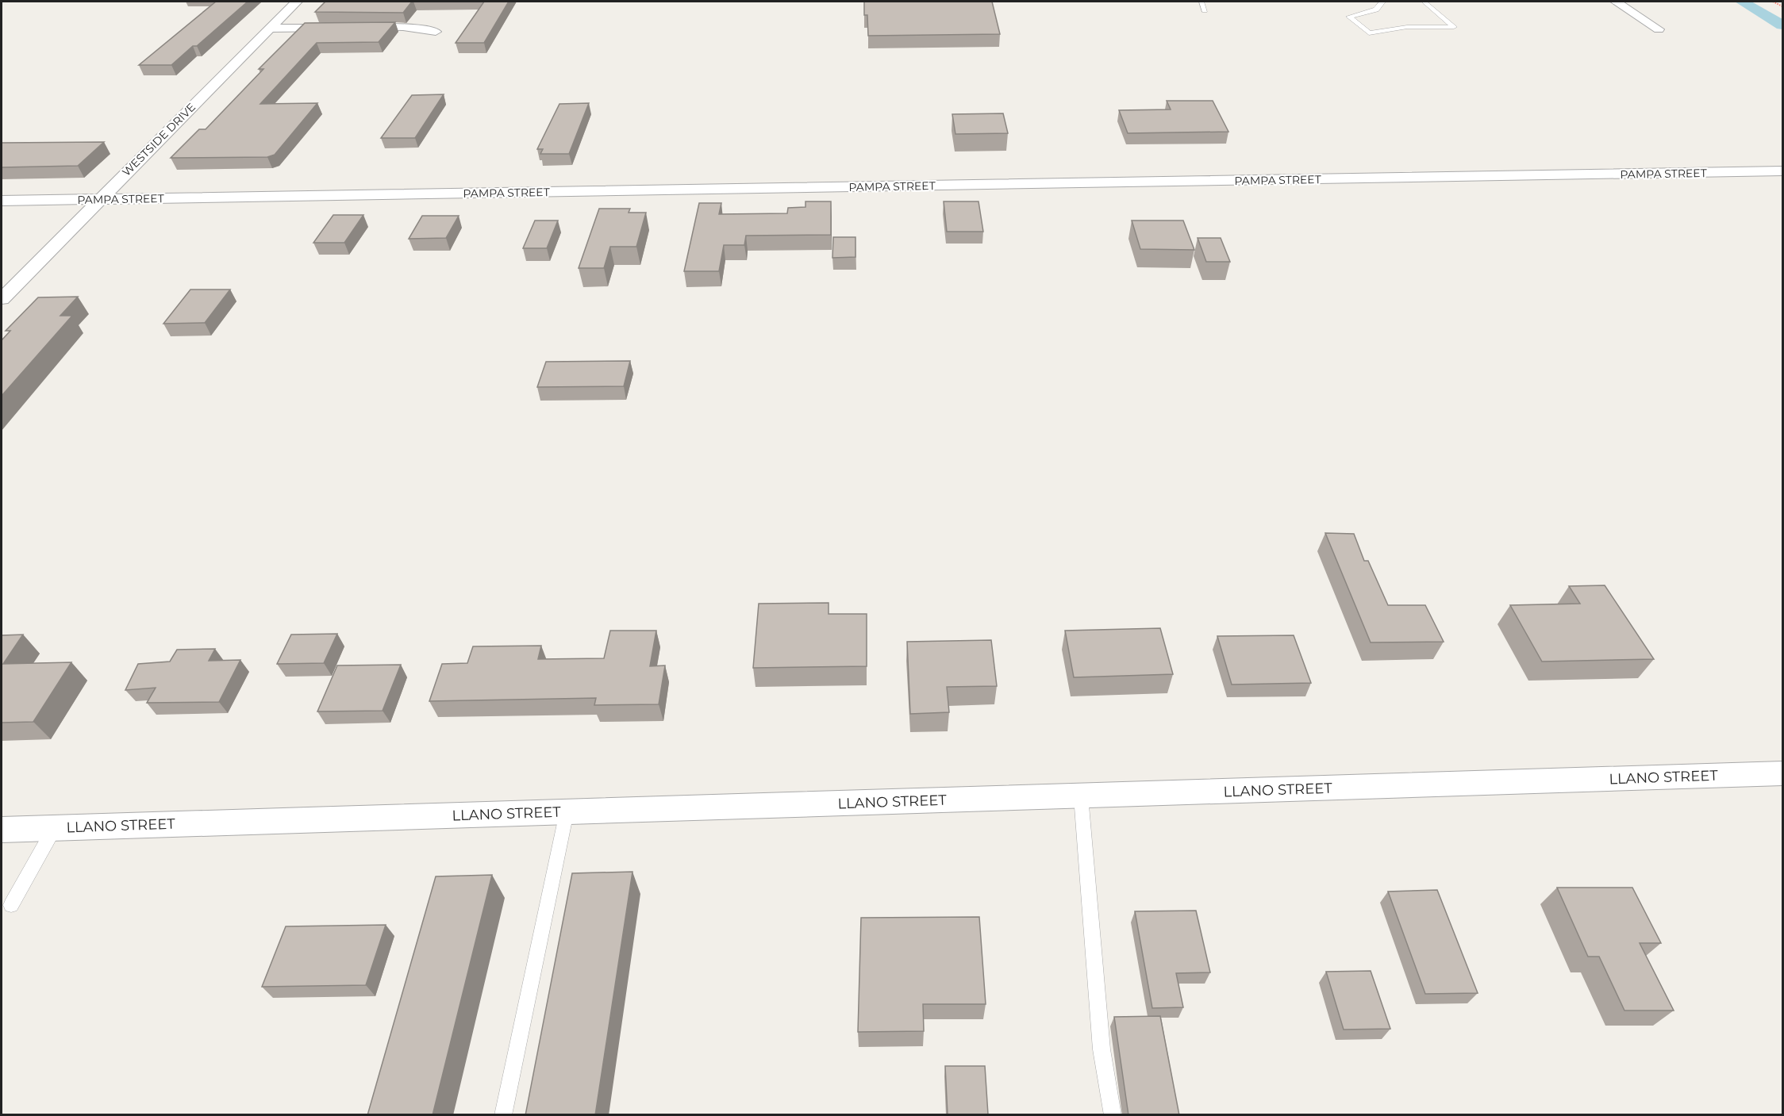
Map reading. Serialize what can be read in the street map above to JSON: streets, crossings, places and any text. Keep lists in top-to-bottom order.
{
  "streets": {
    "street": ["WESTSIDE DRIVE", "PAMPA STREET", "LLANO STREET"]
  },
  "crossings": [
    ["WESTSIDE DRIVE", "PAMPA STREET"]
  ]
}
